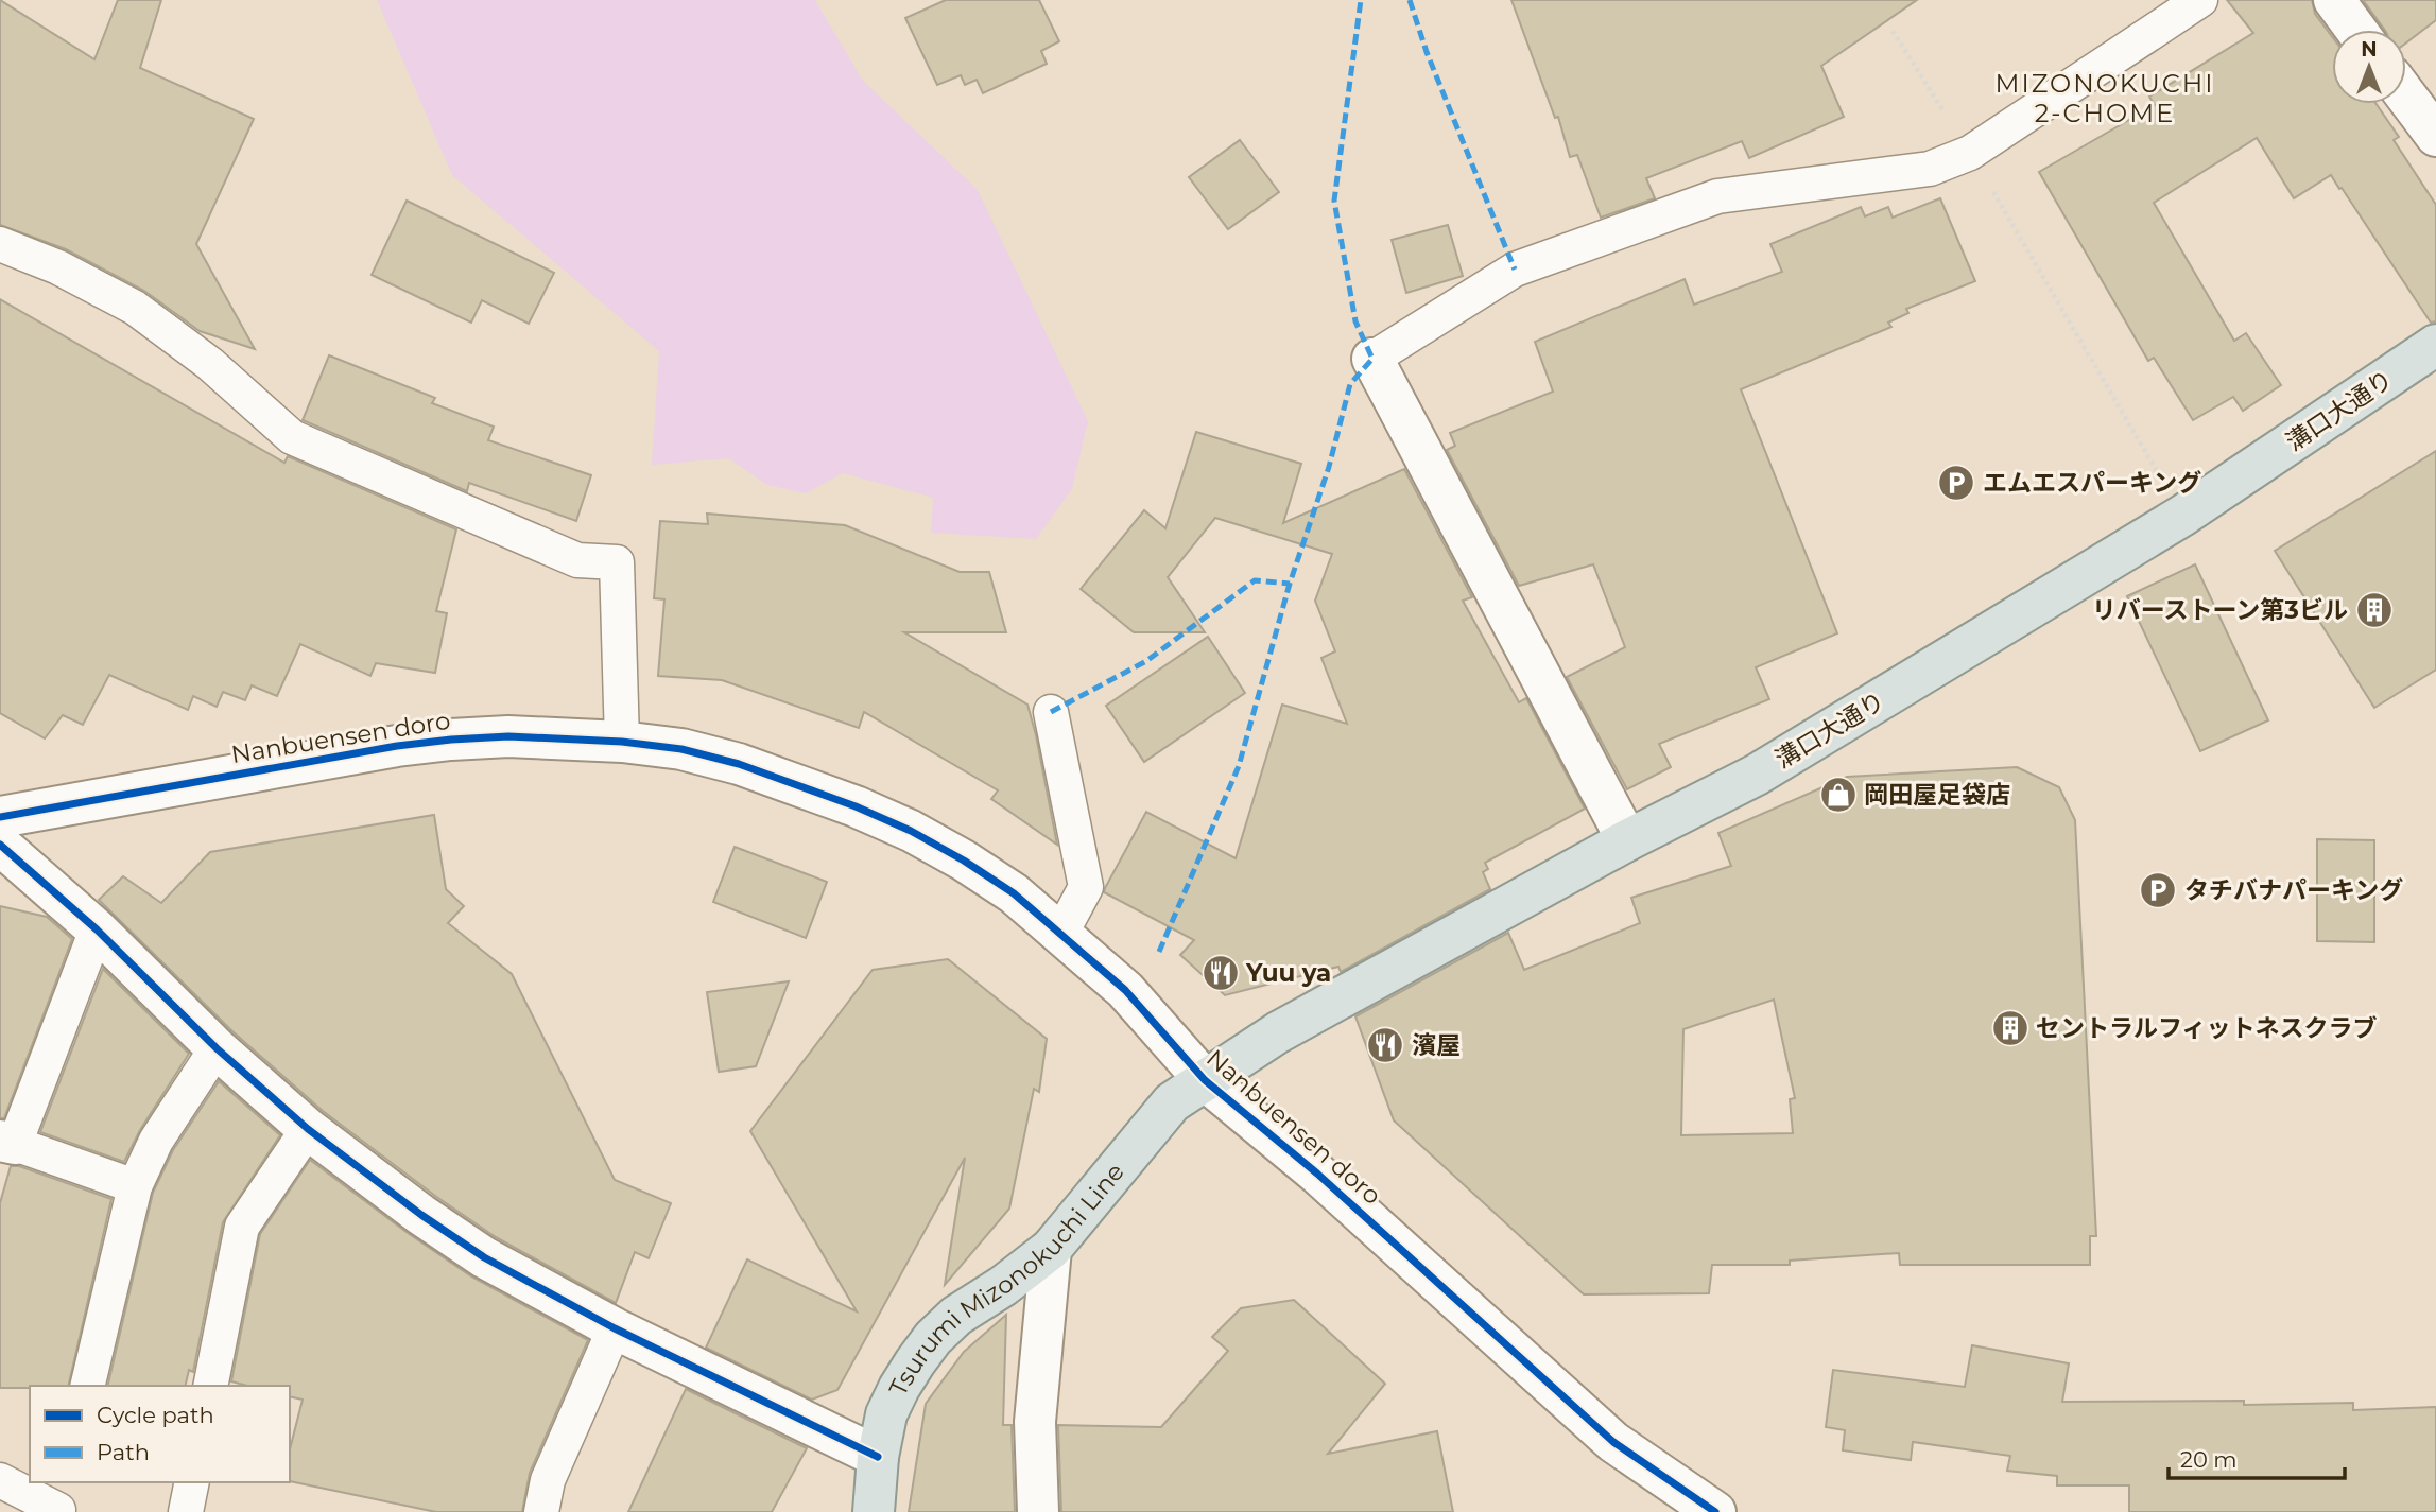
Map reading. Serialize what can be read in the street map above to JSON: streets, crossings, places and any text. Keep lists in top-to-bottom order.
{
  "streets": {
    "main road": ["溝口大通り", "Tsurumi Mizonokuchi Line"],
    "street": ["Nanbuensen doro"]
  },
  "crossings": [
    ["溝口大通り", "Nanbuensen doro"],
    ["溝口大通り", "Tsurumi Mizonokuchi Line"],
    ["Nanbuensen doro", "Tsurumi Mizonokuchi Line"]
  ],
  "districts": ["MIZONOKUCHI 2-CHOME"],
  "places": {
    "parking": ["エムエスパーキング", "タチバナパーキング"],
    "building": ["リバーストーン第3ビル", "セントラルフィットネスクラブ"],
    "shop": ["岡田屋足袋店"],
    "restaurant": ["Yuu ya", "濱屋"]
  },
  "legend": ["Cycle path", "Path"],
  "scale_bar": "20 m",
  "north": "top"
}
